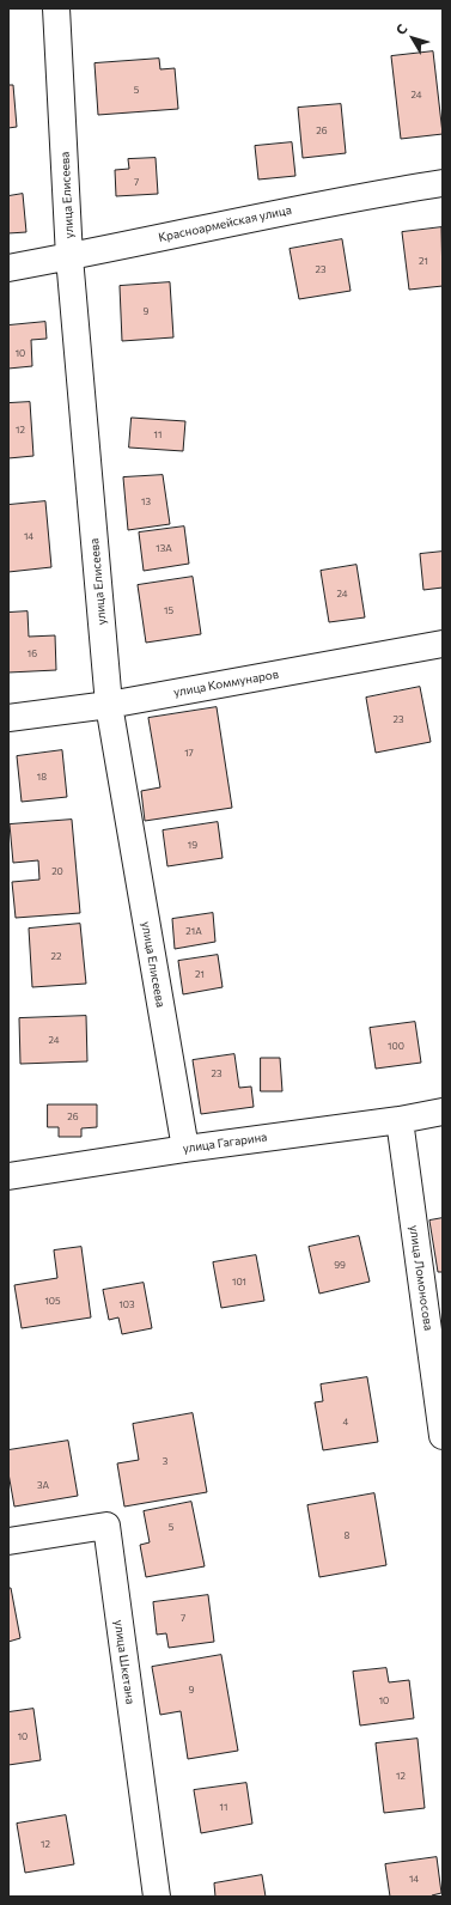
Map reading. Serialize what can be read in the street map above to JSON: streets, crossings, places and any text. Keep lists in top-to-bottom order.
{
  "streets": {
    "street": [
      "улица Елисеева",
      "Красноармейская улица",
      "улица Коммунаров",
      "улица Гагарина",
      "улица Ломоносова",
      "улица Шкетана"
    ]
  },
  "crossings": [
    ["улица Елисеева", "Красноармейская улица"],
    ["улица Елисеева", "улица Коммунаров"],
    ["улица Елисеева", "улица Гагарина"],
    ["улица Гагарина", "улица Ломоносова"]
  ],
  "house_numbers": [
    "5",
    "24",
    "26",
    "7",
    "21",
    "23",
    "9",
    "10",
    "12",
    "11",
    "13",
    "14",
    "13А",
    "24",
    "15",
    "16",
    "23",
    "17",
    "18",
    "19",
    "20",
    "21А",
    "22",
    "21",
    "24",
    "100",
    "23",
    "26",
    "99",
    "101",
    "105",
    "103",
    "4",
    "3",
    "3А",
    "5",
    "8",
    "7",
    "9",
    "10",
    "10",
    "12",
    "11",
    "12",
    "14"
  ],
  "north": "top left"
}
